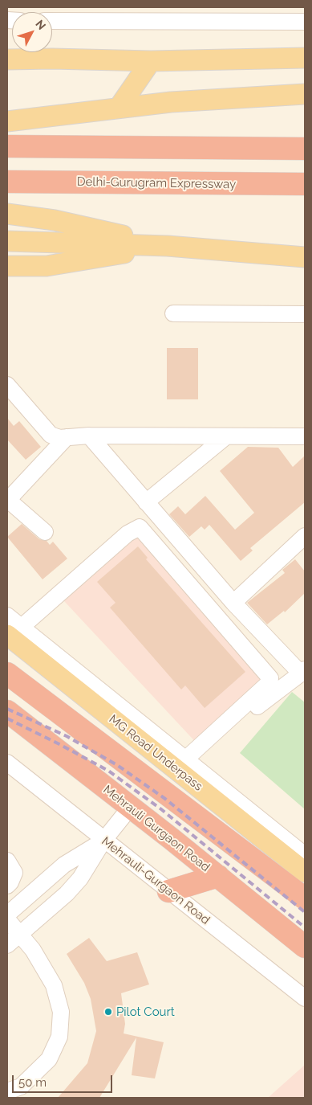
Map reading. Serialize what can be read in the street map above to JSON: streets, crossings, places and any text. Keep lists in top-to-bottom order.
{
  "streets": {
    "highway": ["Delhi-Gurugram Expressway", "Mehrauli Gurgaon Road"],
    "main road": ["MG Road Underpass"],
    "street": ["Mehrauli-Gurgaon Road"]
  },
  "places": ["Pilot Court"],
  "scale_bar": "50 m",
  "north": "top right"
}
